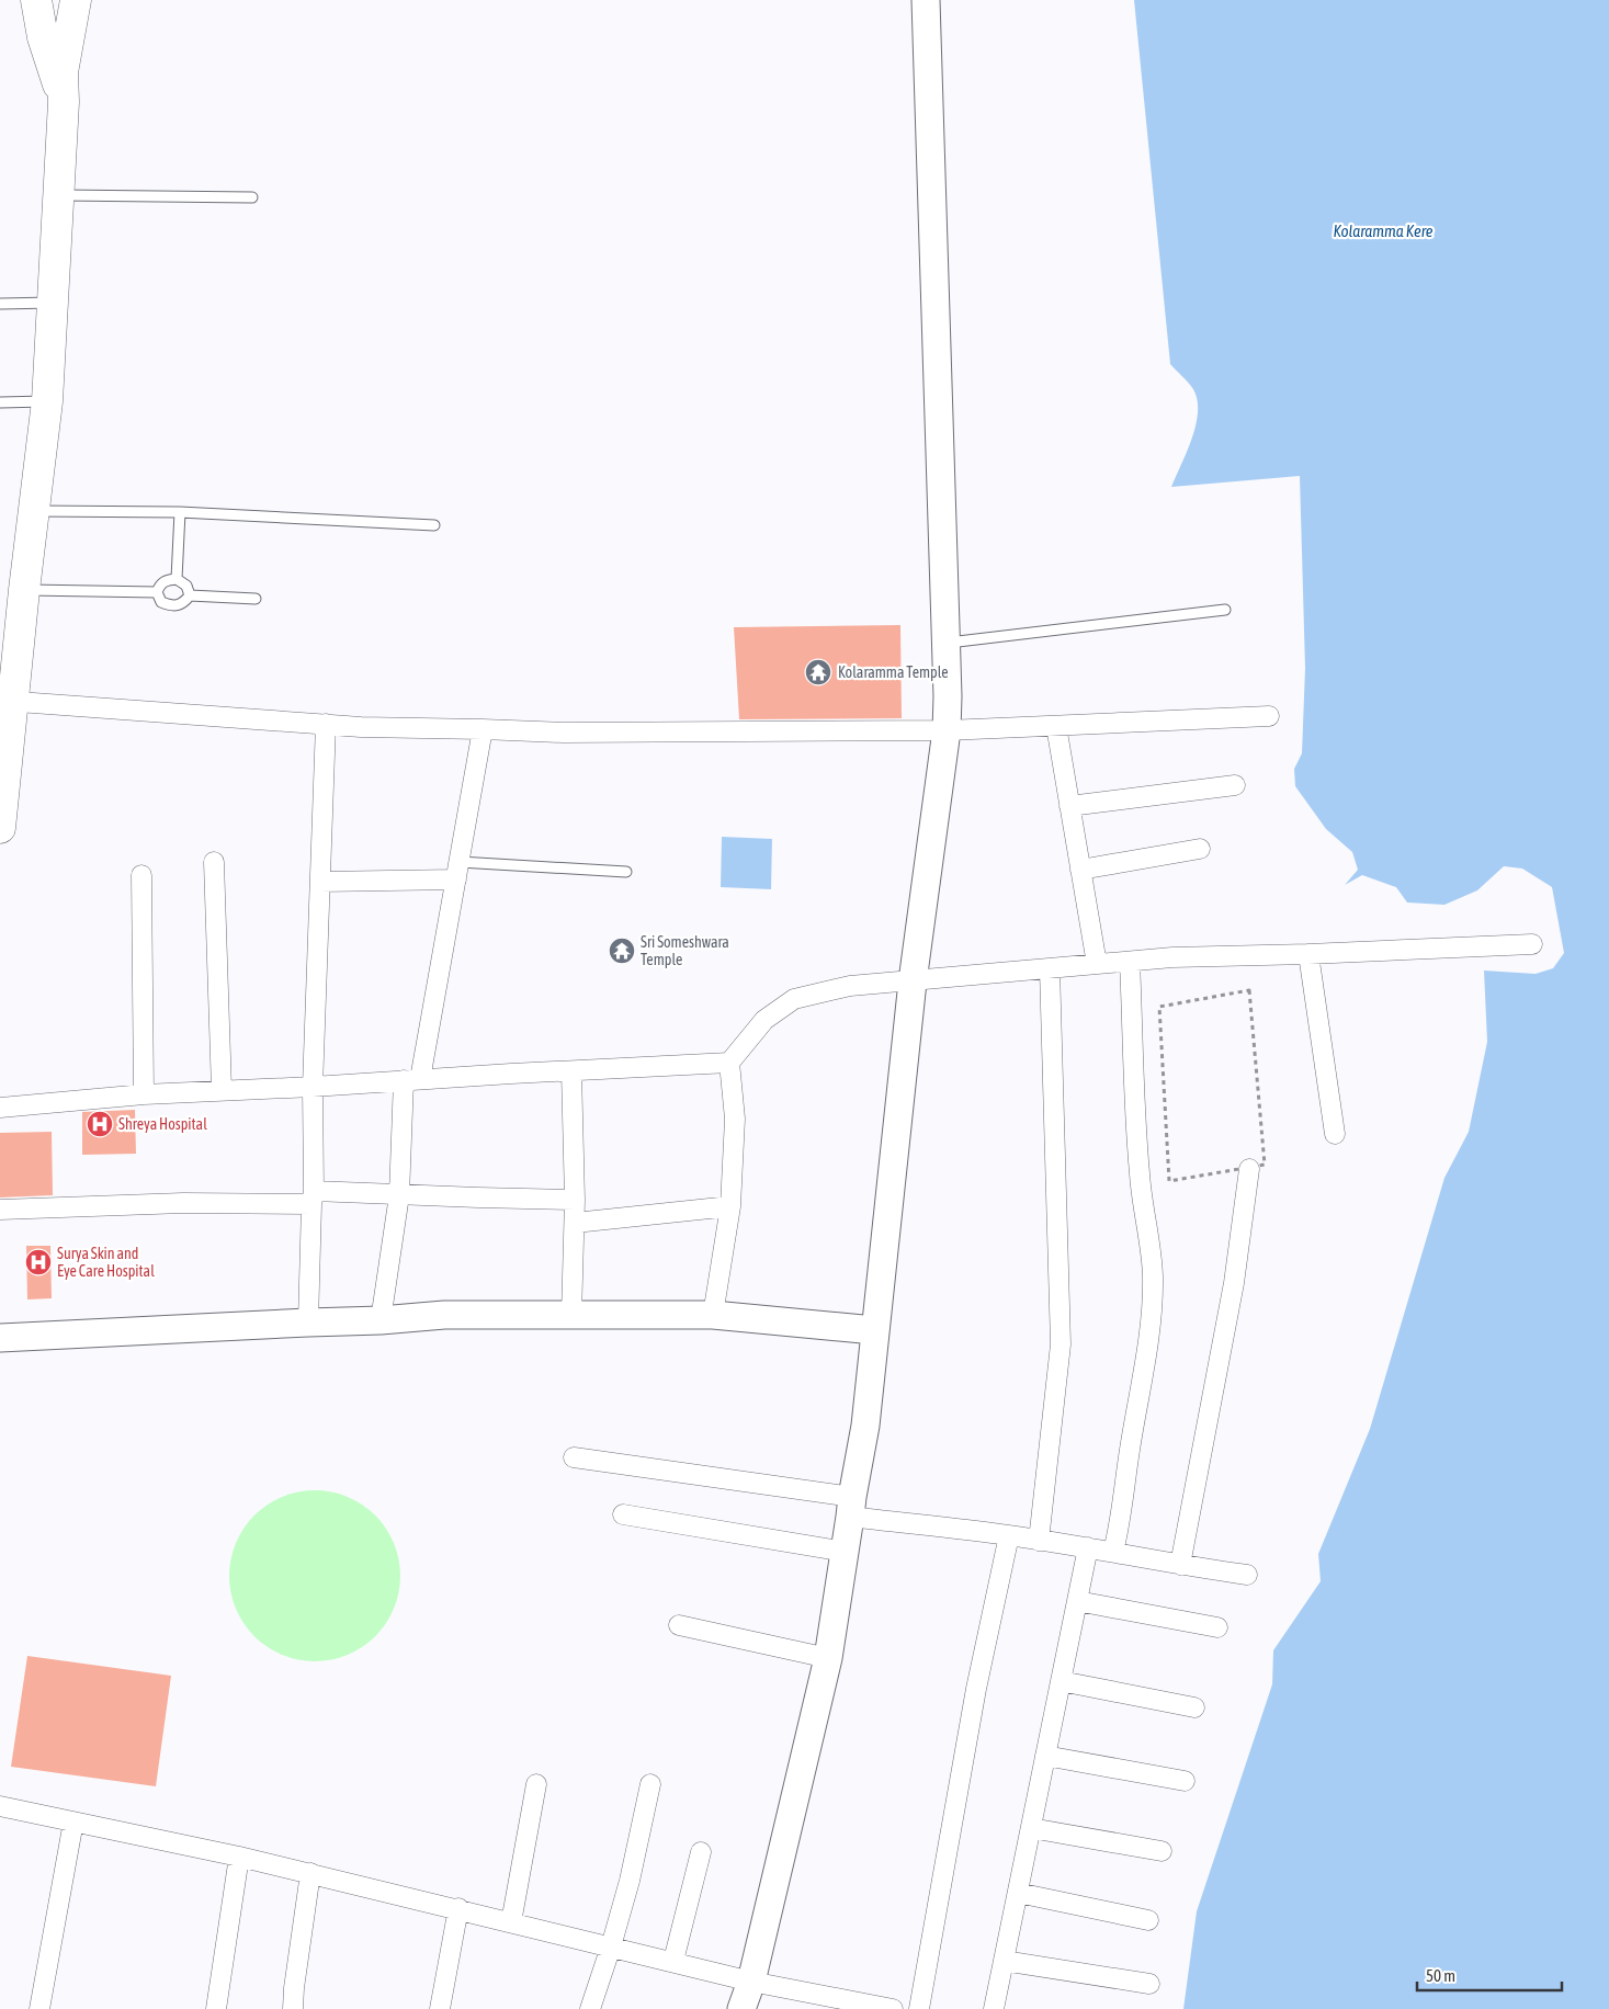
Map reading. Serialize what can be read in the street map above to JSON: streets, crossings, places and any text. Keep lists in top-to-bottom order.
{
  "water": ["Kolaramma Kere"],
  "places": {
    "temple": ["Kolaramma Temple", "Sri Someshwara Temple"],
    "hospital": ["Shreya Hospital", "Surya Skin and Eye Care Hospital"]
  },
  "scale_bar": "50 m"
}
